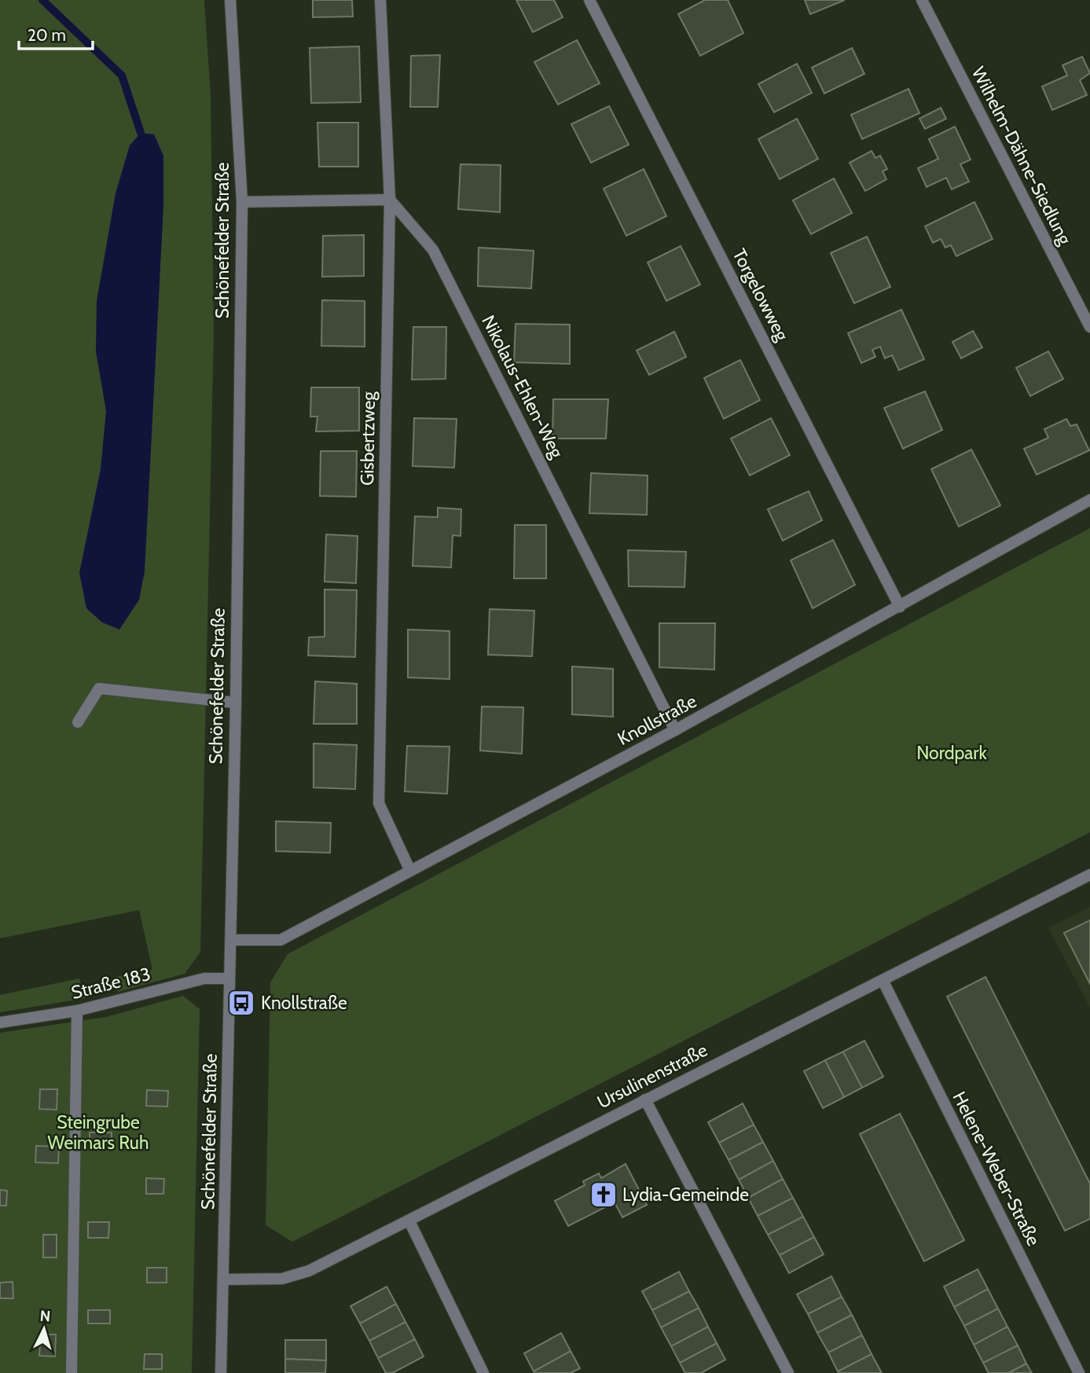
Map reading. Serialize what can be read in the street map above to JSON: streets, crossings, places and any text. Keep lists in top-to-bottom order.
{
  "streets": {
    "street": [
      "Wilhelm-Dähne-Siedlung",
      "Schönefelder Straße",
      "Torgelowweg",
      "Nikolaus-Ehlen-Weg",
      "Gisbertzweg",
      "Knollstraße",
      "Straße 183",
      "Ursulinenstraße",
      "Helene-Weber-Straße"
    ]
  },
  "crossings": [
    ["Schönefelder Straße", "Knollstraße"],
    ["Schönefelder Straße", "Straße 183"],
    ["Schönefelder Straße", "Ursulinenstraße"],
    ["Torgelowweg", "Knollstraße"],
    ["Nikolaus-Ehlen-Weg", "Gisbertzweg"],
    ["Nikolaus-Ehlen-Weg", "Knollstraße"],
    ["Gisbertzweg", "Knollstraße"],
    ["Ursulinenstraße", "Helene-Weber-Straße"]
  ],
  "parks": ["Nordpark", "Steingrube Weimars Ruh"],
  "places": {
    "bus stop": ["Knollstraße"],
    "church": ["Lydia-Gemeinde"]
  },
  "scale_bar": "20 m",
  "north": "top"
}
